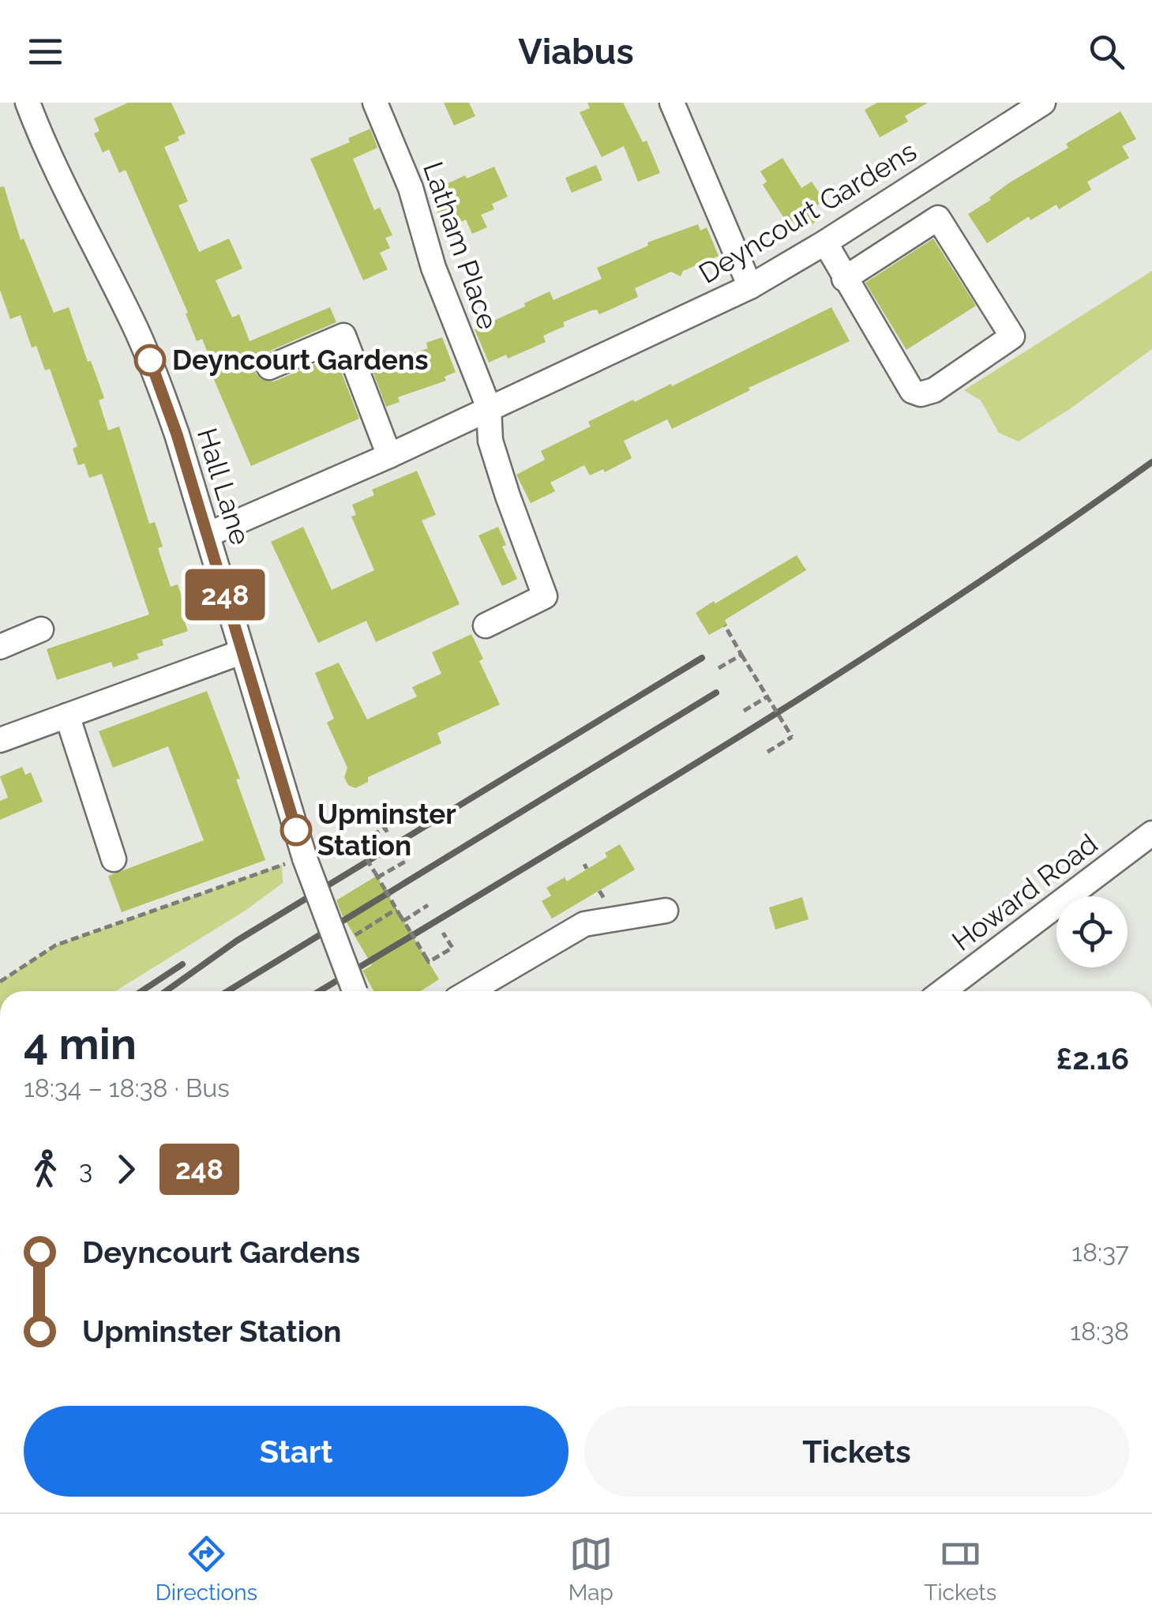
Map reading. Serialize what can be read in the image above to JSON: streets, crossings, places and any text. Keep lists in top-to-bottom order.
{
  "streets": {
    "street": [
      "Deyncourt Gardens",
      "Latham Place",
      "Hall Lane",
      "Howard Road"
    ]
  },
  "crossings": [
    ["Deyncourt Gardens", "Latham Place"],
    ["Deyncourt Gardens", "Hall Lane"]
  ],
  "places": ["Deyncourt Gardens", "Upminster Station"],
  "lines": ["bus line 248"],
  "page": {
    "header": "Viabus",
    "on_map": "248",
    "heading": ["4 min", "18:34 – 18:38 · Bus", "£2.16"],
    "legs": ["3", "248"],
    "list": [
      {
        "name": "Deyncourt Gardens",
        "value": "18:37"
      },
      {
        "name": "Upminster Station",
        "value": "18:38"
      }
    ],
    "buttons": ["Start", "Tickets"],
    "tabs": ["Directions", "Map", "Tickets"]
  }
}
